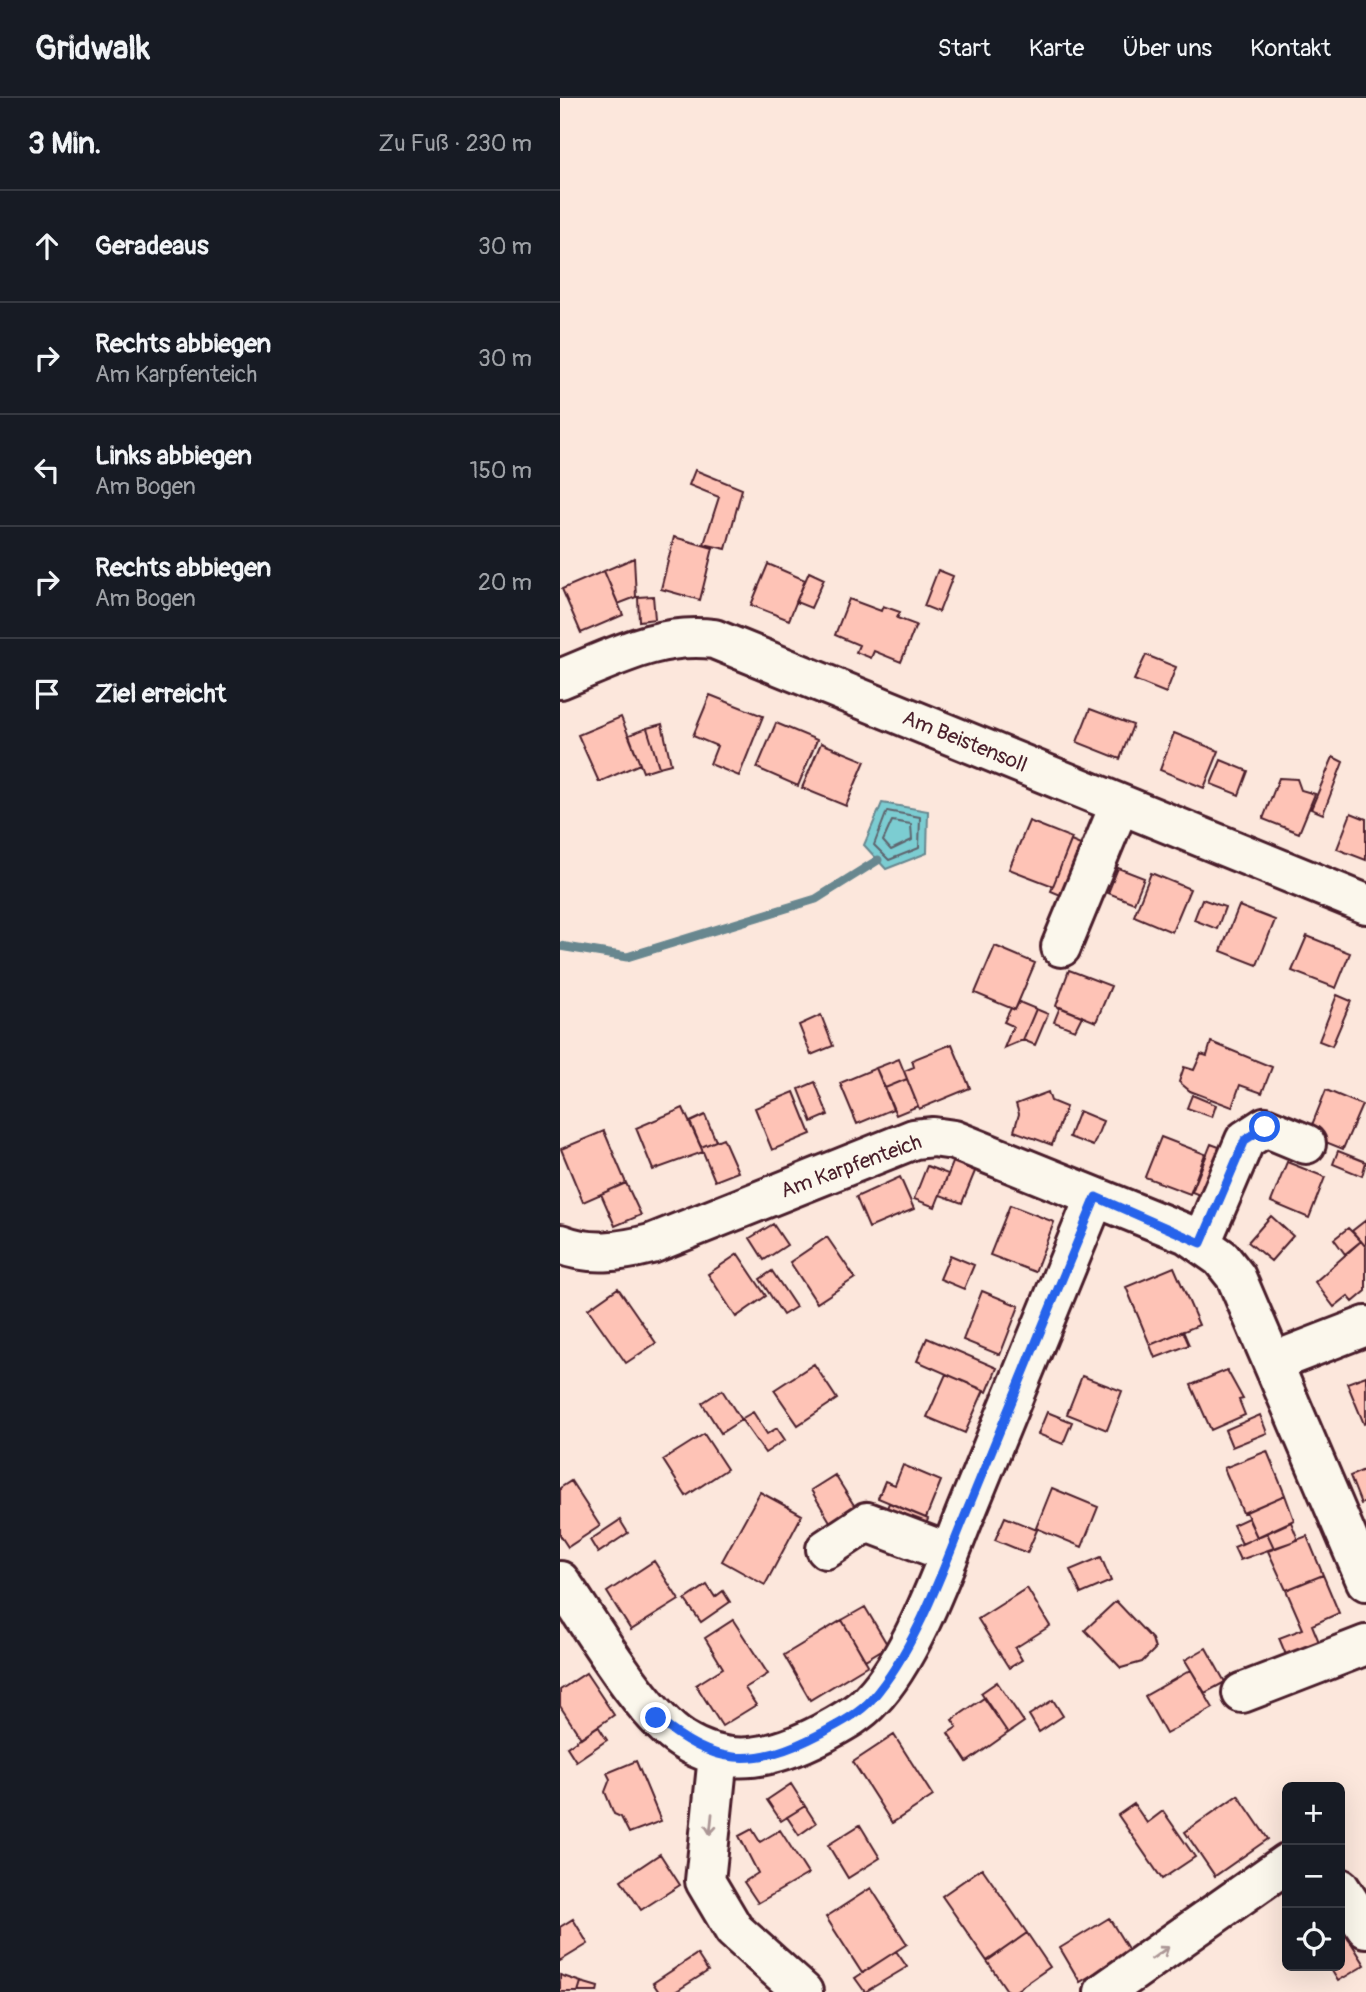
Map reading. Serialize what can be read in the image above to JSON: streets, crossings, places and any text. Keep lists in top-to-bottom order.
{
  "streets": {
    "street": ["Am Beistensoll", "Am Karpfenteich"]
  },
  "page": {
    "header": "Gridwalk",
    "nav": [
      "Start",
      "Karte",
      "Über uns",
      "Kontakt"
    ],
    "heading": ["3 Min.", "Zu Fuß · 230 m"],
    "list": [
      ["Geradeaus", "30 m"],
      ["Rechts abbiegen", "Am Karpfenteich", "30 m"],
      ["Links abbiegen", "Am Bogen", "150 m"],
      ["Rechts abbiegen", "Am Bogen", "20 m"],
      "Ziel erreicht"
    ],
    "map_buttons": ["+", "−"]
  }
}
